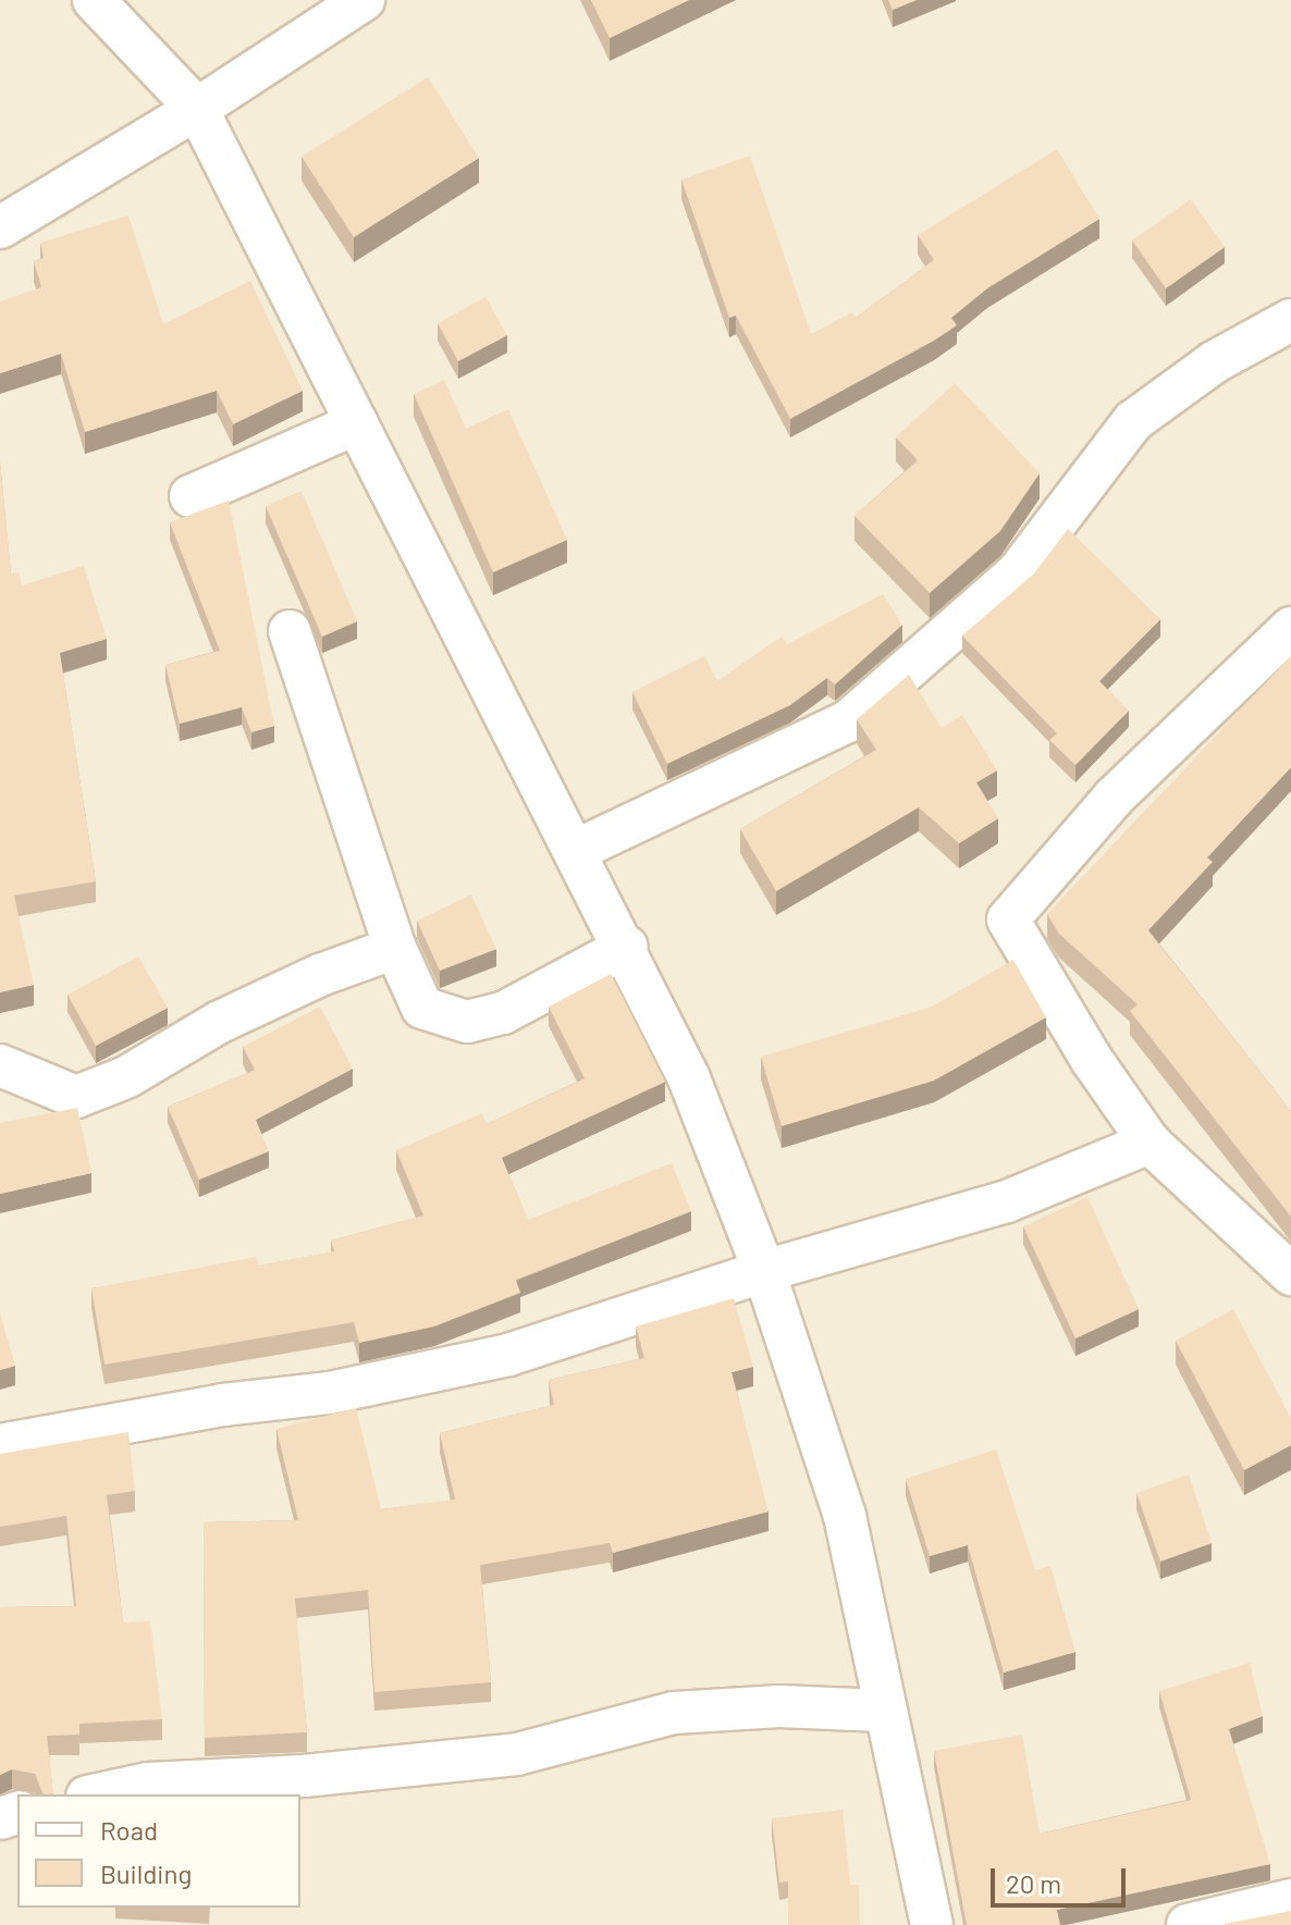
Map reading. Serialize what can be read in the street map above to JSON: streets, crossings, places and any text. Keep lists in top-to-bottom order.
{
  "legend": ["Road", "Building"],
  "scale_bar": "20 m"
}
